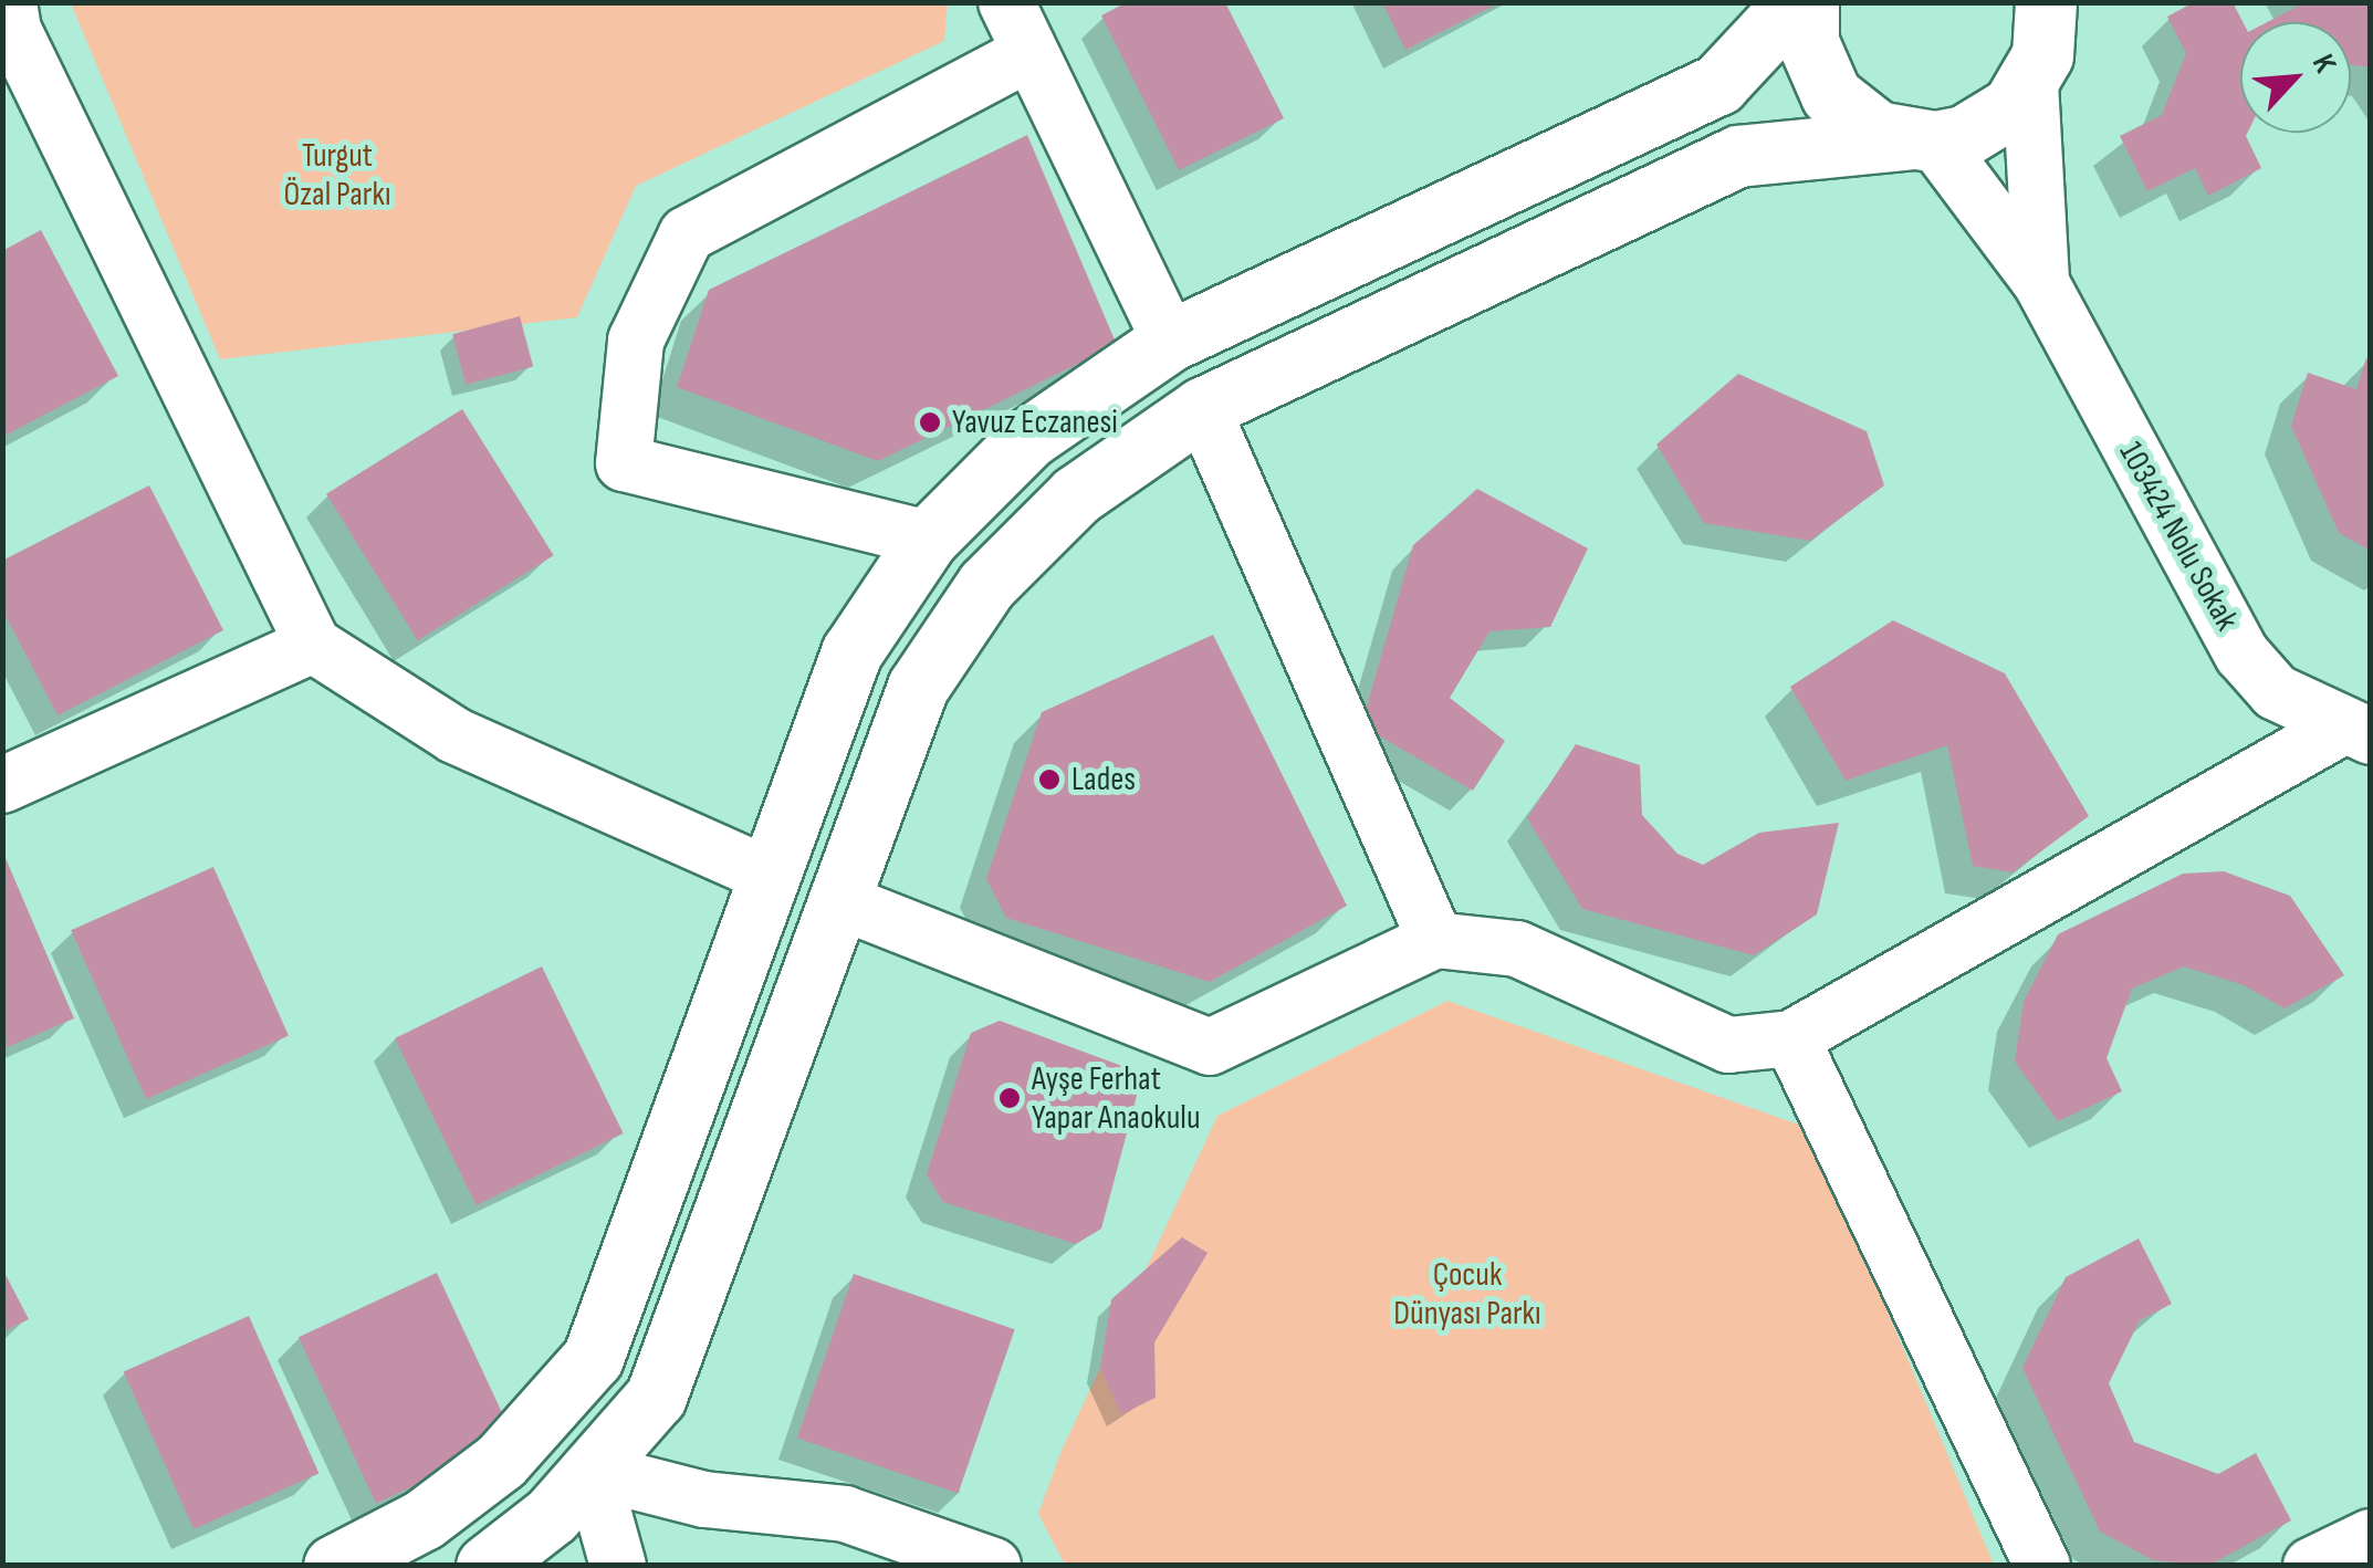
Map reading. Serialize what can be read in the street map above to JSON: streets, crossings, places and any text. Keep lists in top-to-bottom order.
{
  "streets": {
    "street": ["103424 Nolu Sokak"]
  },
  "parks": ["Turgut Özal Parkı", "Çocuk Dünyası Parkı"],
  "places": ["Yavuz Eczanesi", "Lades", "Ayşe Ferhat Yapar Anaokulu"],
  "north": "top right"
}
